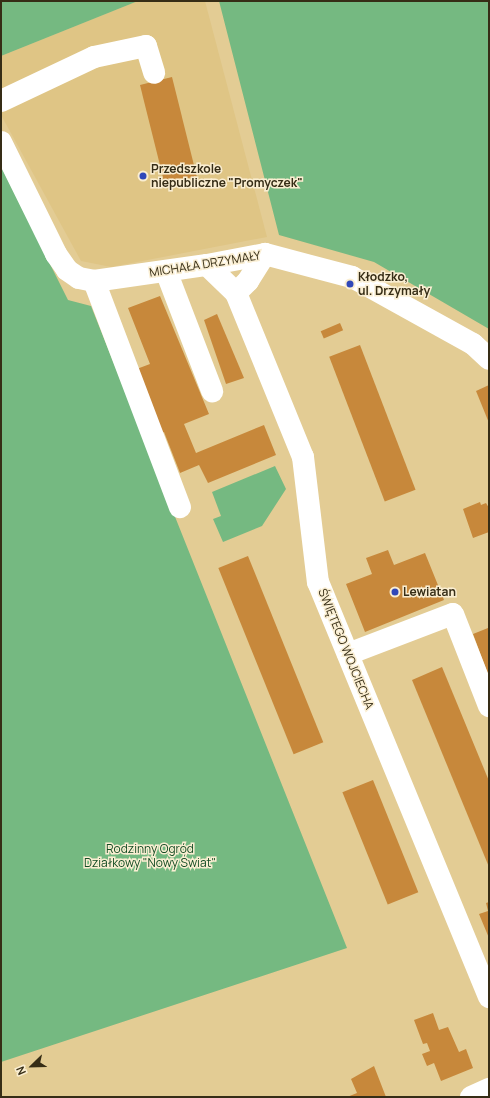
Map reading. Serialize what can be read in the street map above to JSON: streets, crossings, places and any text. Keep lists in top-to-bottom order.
{
  "streets": {
    "street": ["MICHAŁA DRZYMAŁY", "ŚWIĘTEGO WOJCIECHA"]
  },
  "crossings": [
    ["MICHAŁA DRZYMAŁY", "ŚWIĘTEGO WOJCIECHA"]
  ],
  "parks": ["Rodzinny Ogród Działkowy \"Nowy Świat\""],
  "places": ["Przedszkole niepubliczne \"Promyczek\"", "Kłodzko, ul. Drzymały", "Lewiatan"],
  "north": "bottom left"
}
